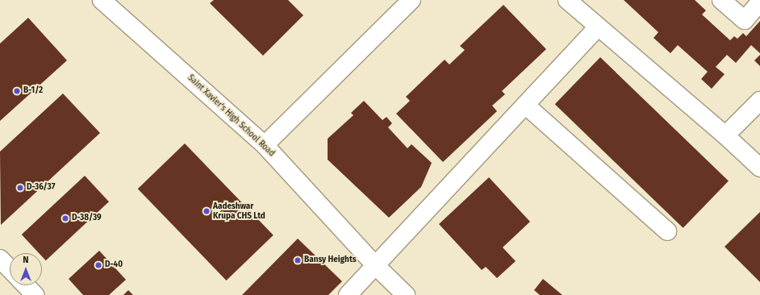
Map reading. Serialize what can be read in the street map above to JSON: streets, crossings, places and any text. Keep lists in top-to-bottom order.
{
  "streets": {
    "street": ["Saint Xavier's High School Road"]
  },
  "places": [
    "B-1/2",
    "D-36/37",
    "Aadeshwar Krupa CHS Ltd",
    "D-38/39",
    "Bansy Heights",
    "D-40"
  ],
  "north": "top"
}
